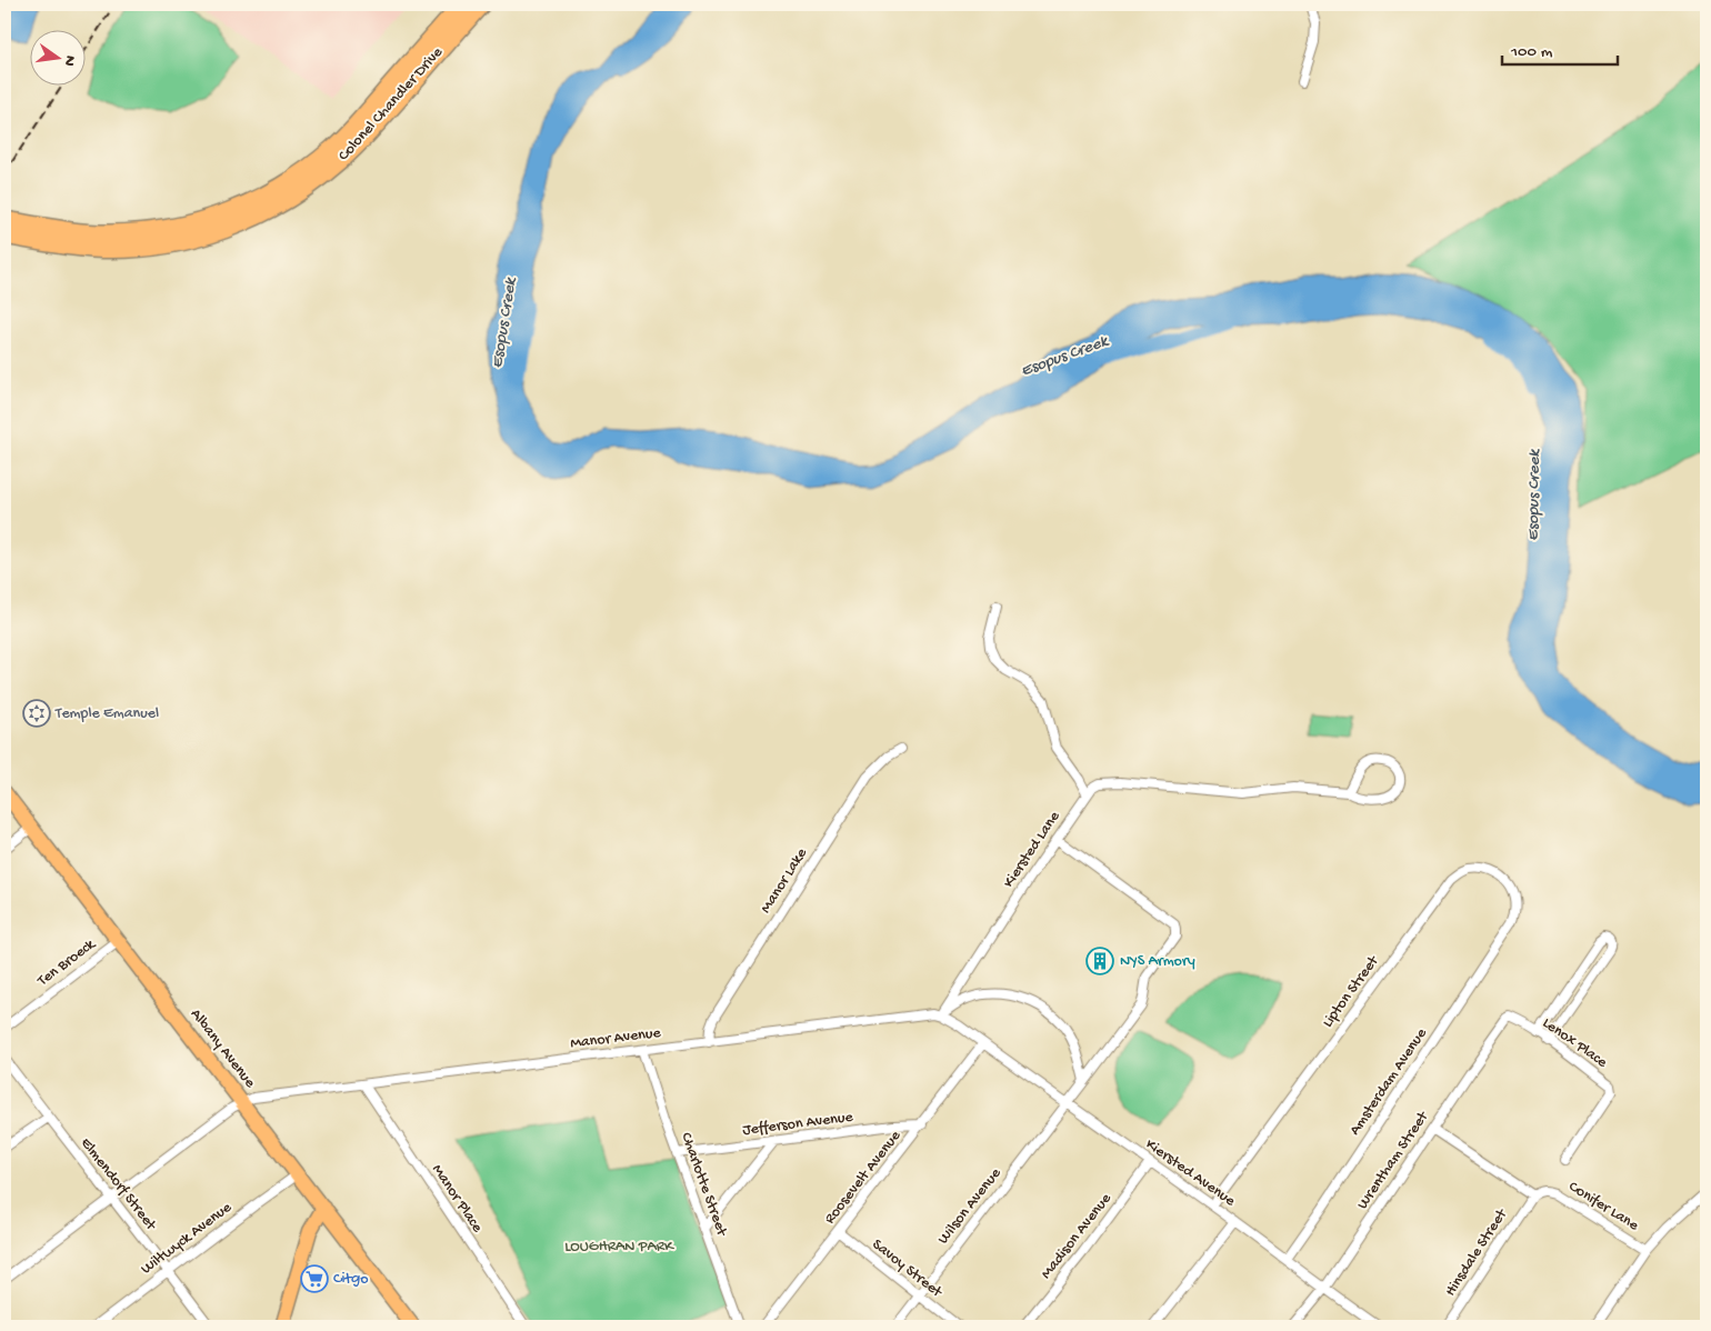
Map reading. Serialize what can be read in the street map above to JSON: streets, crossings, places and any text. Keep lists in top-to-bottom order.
{
  "streets": {
    "highway": ["Colonel Chandler Drive"],
    "main road": ["Albany Avenue"],
    "street": [
      "Kiersted Lane",
      "Manor Lake",
      "Ten Broeck",
      "Lipton Street",
      "Manor Avenue",
      "Lenox Place",
      "Amsterdam Avenue",
      "Jefferson Avenue",
      "Wrentham Street",
      "Kiersted Avenue",
      "Roosevelt Avenue",
      "Elmendorf Street",
      "Charlotte Street",
      "Manor Place",
      "Wilson Avenue",
      "Conifer Lane",
      "Madison Avenue",
      "Wiltwyck Avenue",
      "Hinsdale Street",
      "Savoy Street"
    ]
  },
  "crossings": [
    ["Kiersted Lane", "Manor Avenue"],
    ["Kiersted Lane", "Wilson Avenue"],
    ["Manor Lake", "Manor Avenue"],
    ["Ten Broeck", "Albany Avenue"],
    ["Lipton Street", "Amsterdam Avenue"],
    ["Lipton Street", "Kiersted Avenue"],
    ["Manor Avenue", "Albany Avenue"],
    ["Manor Avenue", "Charlotte Street"],
    ["Manor Avenue", "Manor Place"],
    ["Lenox Place", "Wrentham Street"],
    ["Albany Avenue", "Wiltwyck Avenue"],
    ["Amsterdam Avenue", "Kiersted Avenue"],
    ["Jefferson Avenue", "Roosevelt Avenue"],
    ["Jefferson Avenue", "Charlotte Street"],
    ["Wrentham Street", "Kiersted Avenue"],
    ["Kiersted Avenue", "Roosevelt Avenue"],
    ["Kiersted Avenue", "Wilson Avenue"],
    ["Kiersted Avenue", "Madison Avenue"],
    ["Roosevelt Avenue", "Savoy Street"],
    ["Elmendorf Street", "Wiltwyck Avenue"],
    ["Wilson Avenue", "Savoy Street"],
    ["Conifer Lane", "Hinsdale Street"]
  ],
  "water": ["Esopus Creek"],
  "parks": ["LOUGHRAN PARK"],
  "places": {
    "synagogue": ["Temple Emanuel"],
    "building": ["NYS Armory"],
    "supermarket": ["Citgo"]
  },
  "scale_bar": "100 m",
  "north": "right"
}
